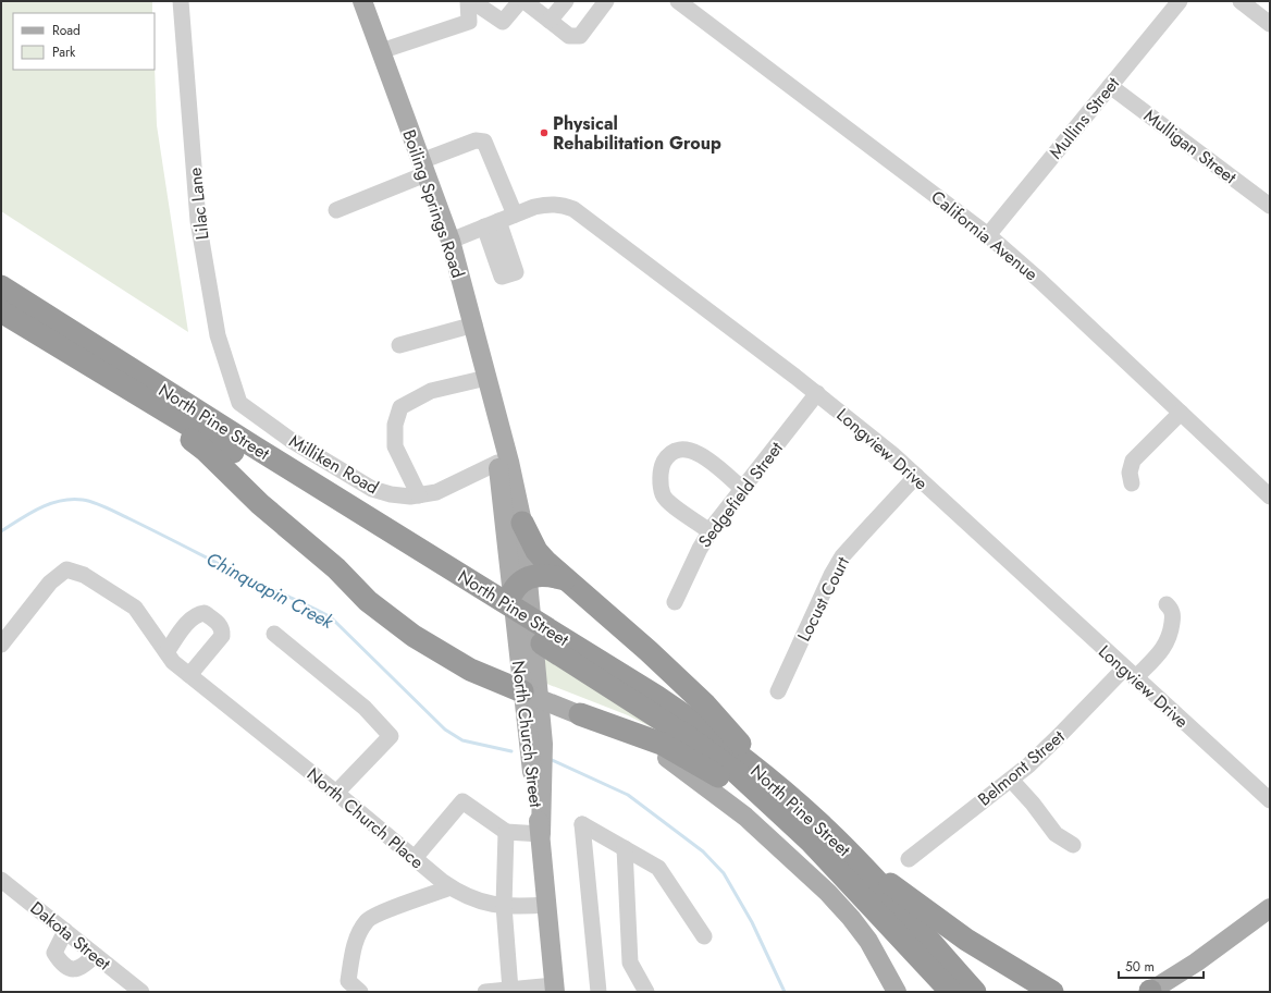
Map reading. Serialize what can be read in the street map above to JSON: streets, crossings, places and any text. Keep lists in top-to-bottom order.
{
  "streets": {
    "highway": ["North Pine Street"],
    "main road": ["Boiling Springs Road", "North Church Street"],
    "street": [
      "Mullins Street",
      "Mulligan Street",
      "Lilac Lane",
      "California Avenue",
      "Longview Drive",
      "Milliken Road",
      "Sedgefield Street",
      "Locust Court",
      "Belmont Street",
      "North Church Place",
      "Dakota Street"
    ]
  },
  "crossings": [
    ["Mullins Street", "Mulligan Street"],
    ["Mullins Street", "California Avenue"],
    ["Lilac Lane", "Milliken Road"],
    ["Boiling Springs Road", "Longview Drive"],
    ["Boiling Springs Road", "Milliken Road"],
    ["Boiling Springs Road", "North Church Street"],
    ["Longview Drive", "Sedgefield Street"],
    ["Longview Drive", "Locust Court"],
    ["Longview Drive", "Belmont Street"],
    ["North Church Street", "North Church Place"]
  ],
  "water": ["Chinquapin Creek"],
  "places": ["Physical Rehabilitation Group"],
  "legend": ["Road", "Park"],
  "scale_bar": "50 m"
}
